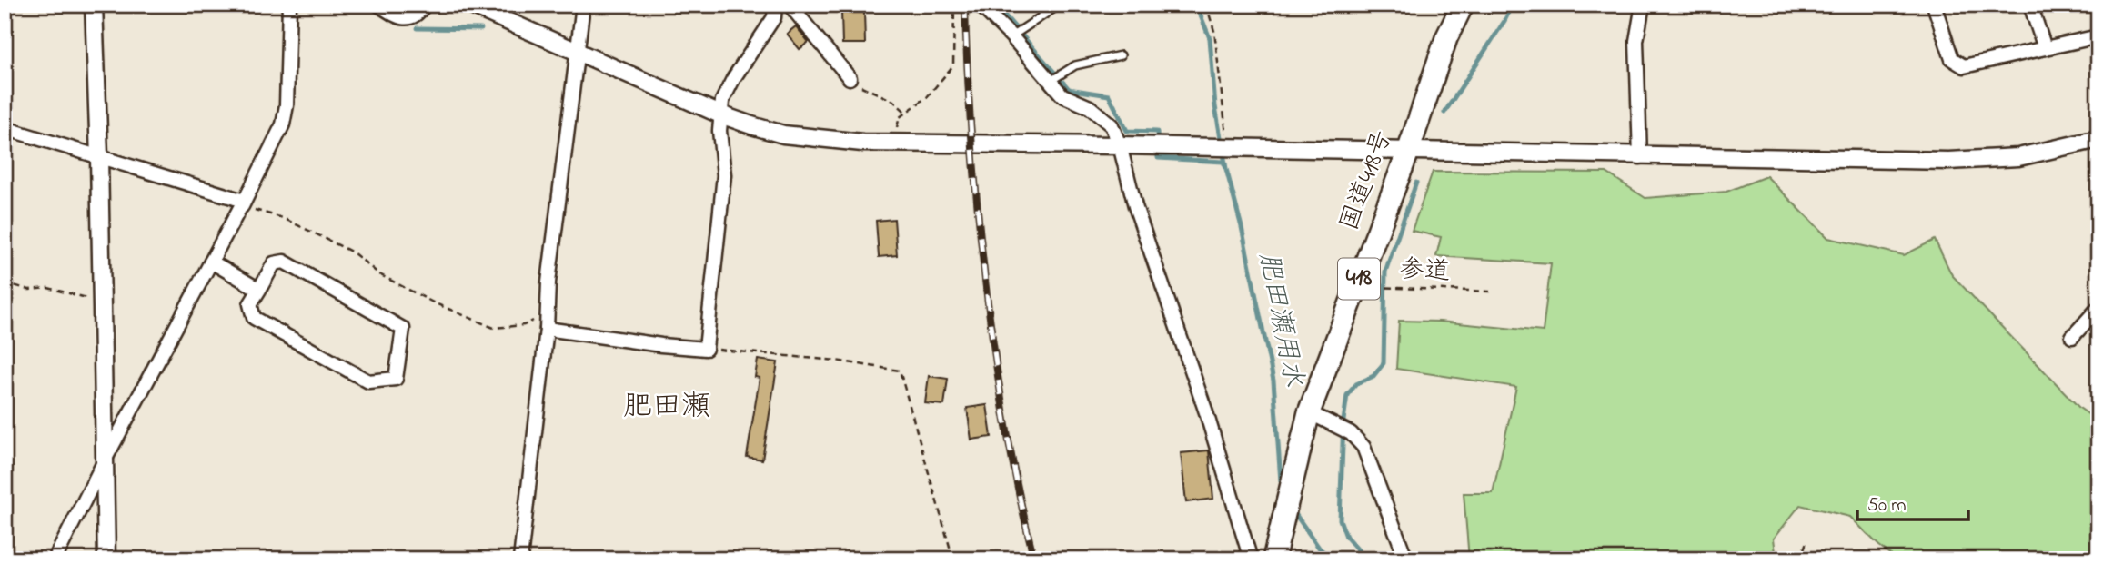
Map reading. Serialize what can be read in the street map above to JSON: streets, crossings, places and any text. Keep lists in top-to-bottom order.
{
  "streets": {
    "highway": ["国道418号", "418"],
    "path": ["参道"]
  },
  "crossings": [
    ["国道418号", "参道"]
  ],
  "districts": ["肥田瀬"],
  "water": ["肥田瀬用水"],
  "scale_bar": "50 m"
}
